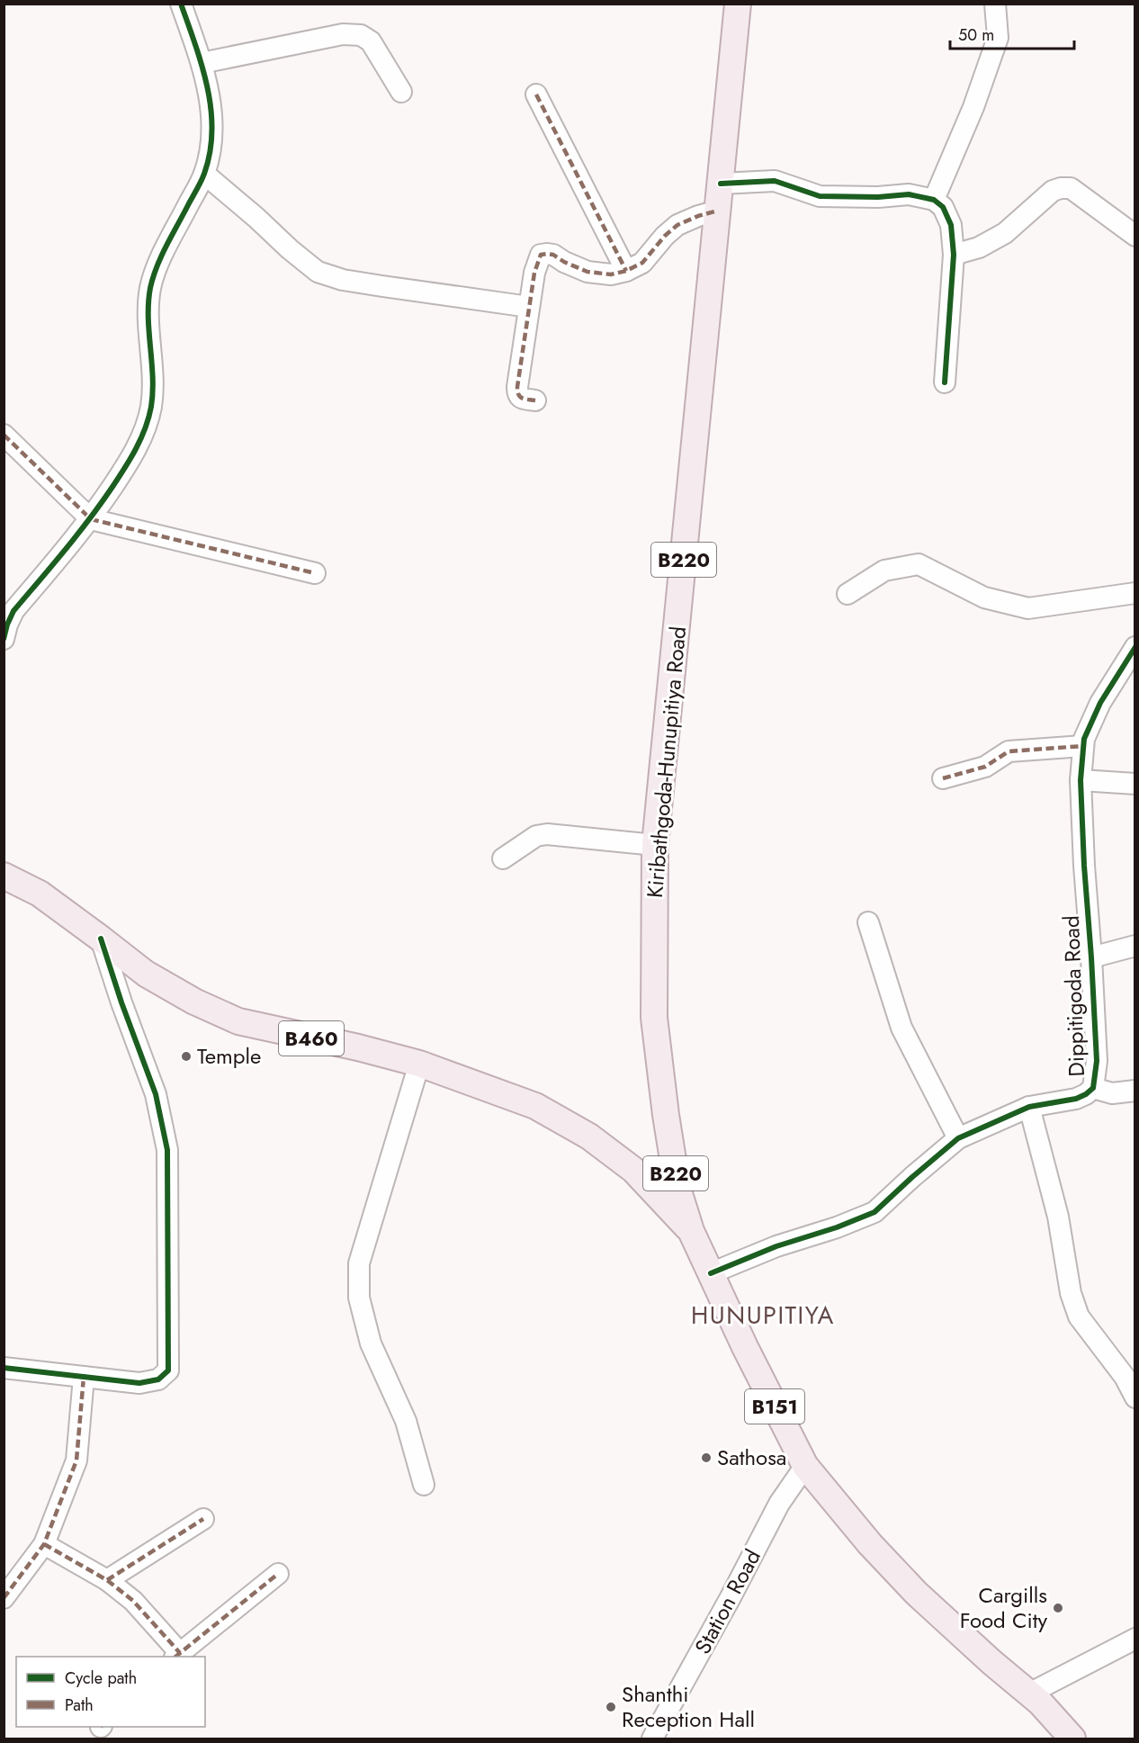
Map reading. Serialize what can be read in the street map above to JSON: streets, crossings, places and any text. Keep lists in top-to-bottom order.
{
  "streets": {
    "main road": [
      "B220",
      "Kiribathgoda-Hunupitiya Road",
      "B460",
      "B151"
    ],
    "street": ["Dippitigoda Road", "Station Road"]
  },
  "crossings": [
    ["Kiribathgoda-Hunupitiya Road", "Dippitigoda Road"],
    ["Kiribathgoda-Hunupitiya Road", "B460"],
    ["Kiribathgoda-Hunupitiya Road", "Station Road"]
  ],
  "districts": ["HUNUPITIYA"],
  "places": [
    "Temple",
    "Sathosa",
    "Cargills Food City",
    "Shanthi Reception Hall"
  ],
  "legend": ["Cycle path", "Path"],
  "scale_bar": "50 m"
}
